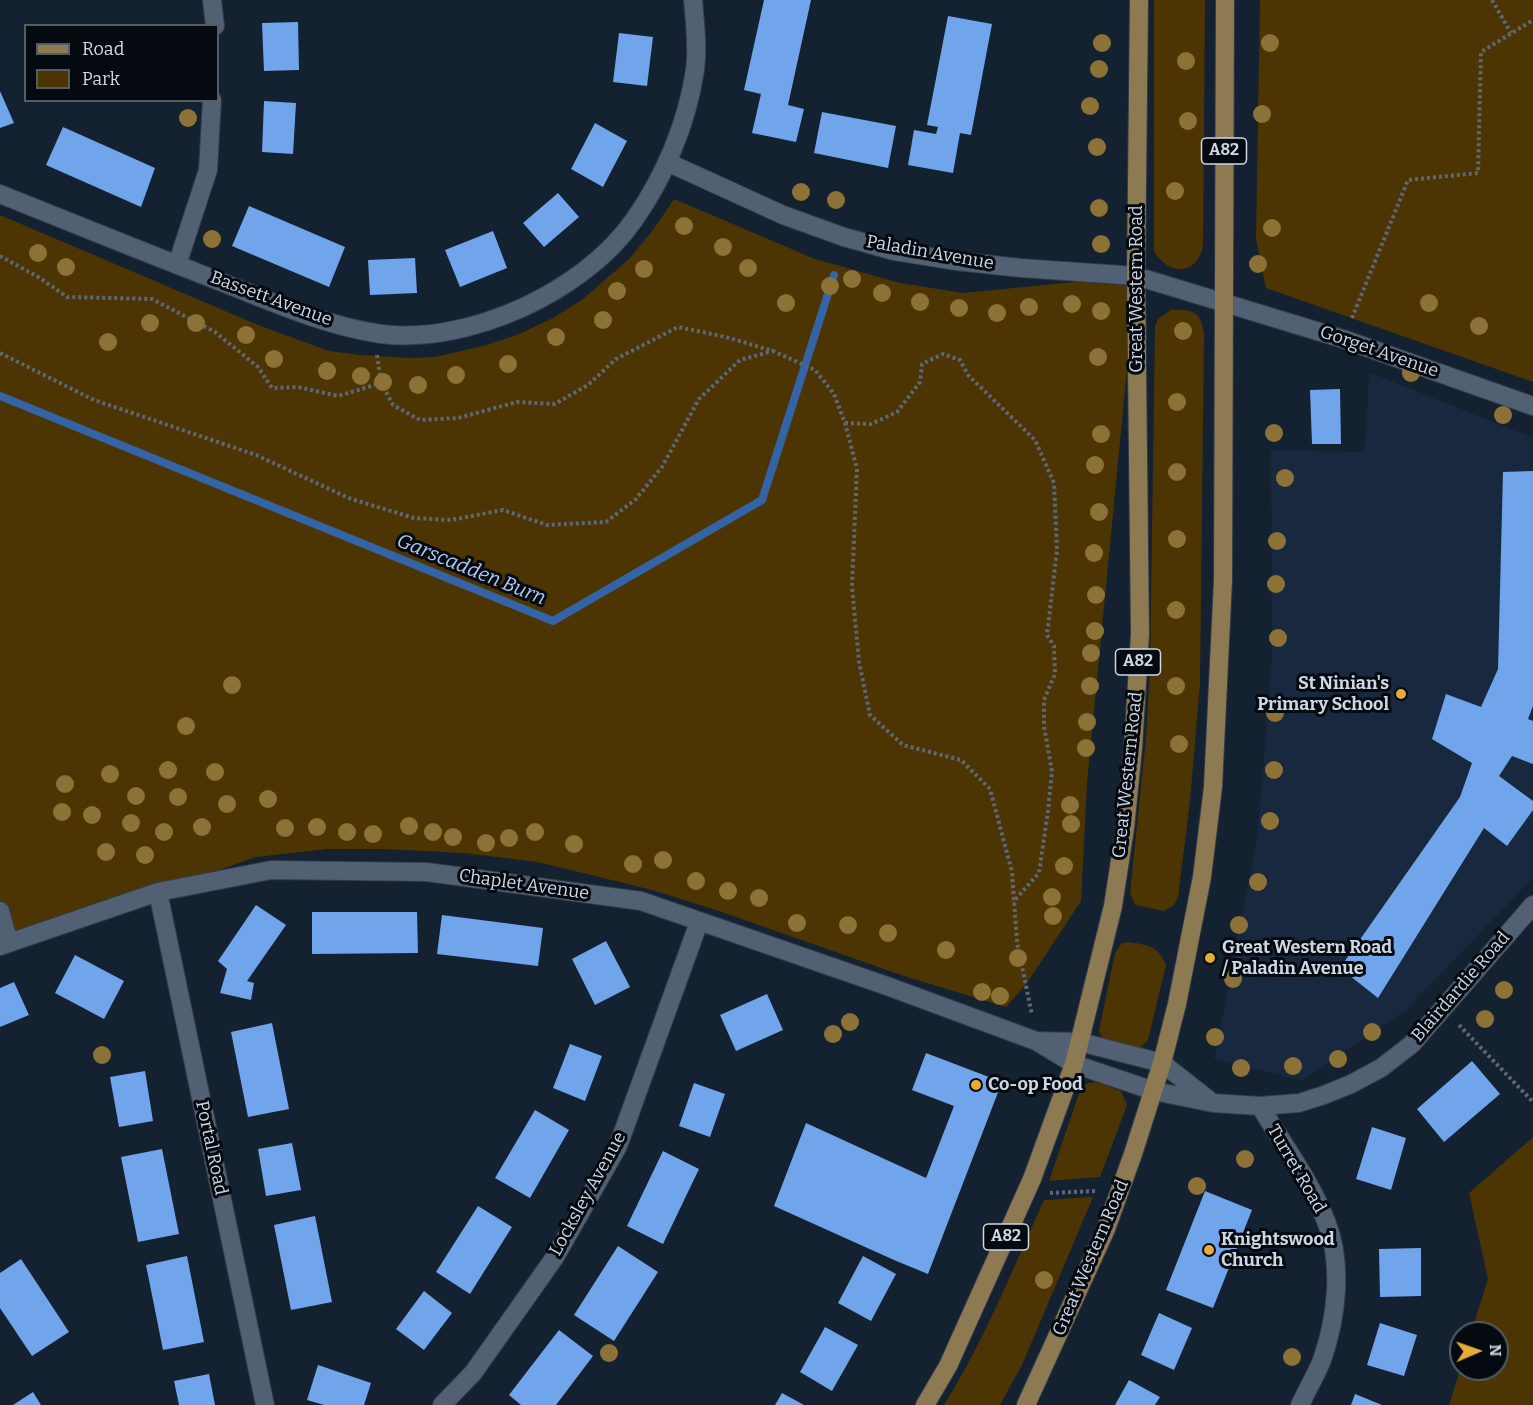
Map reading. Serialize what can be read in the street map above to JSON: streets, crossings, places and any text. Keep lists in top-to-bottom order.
{
  "streets": {
    "main road": ["A82", "Great Western Road"],
    "street": [
      "Paladin Avenue",
      "Bassett Avenue",
      "Gorget Avenue",
      "Chaplet Avenue",
      "Blairdardie Road",
      "Portal Road",
      "Turret Road",
      "Locksley Avenue"
    ]
  },
  "crossings": [
    ["Paladin Avenue", "Great Western Road"],
    ["Paladin Avenue", "Bassett Avenue"],
    ["Paladin Avenue", "Gorget Avenue"],
    ["Great Western Road", "Gorget Avenue"],
    ["Great Western Road", "Chaplet Avenue"],
    ["Great Western Road", "Blairdardie Road"],
    ["Chaplet Avenue", "Blairdardie Road"],
    ["Chaplet Avenue", "Portal Road"],
    ["Chaplet Avenue", "Locksley Avenue"],
    ["Blairdardie Road", "Turret Road"]
  ],
  "water": ["Garscadden Burn"],
  "places": [
    "St Ninian's Primary School",
    "Great Western Road / Paladin Avenue",
    "Co-op Food",
    "Knightswood Church"
  ],
  "legend": ["Road", "Park"],
  "north": "right"
}
